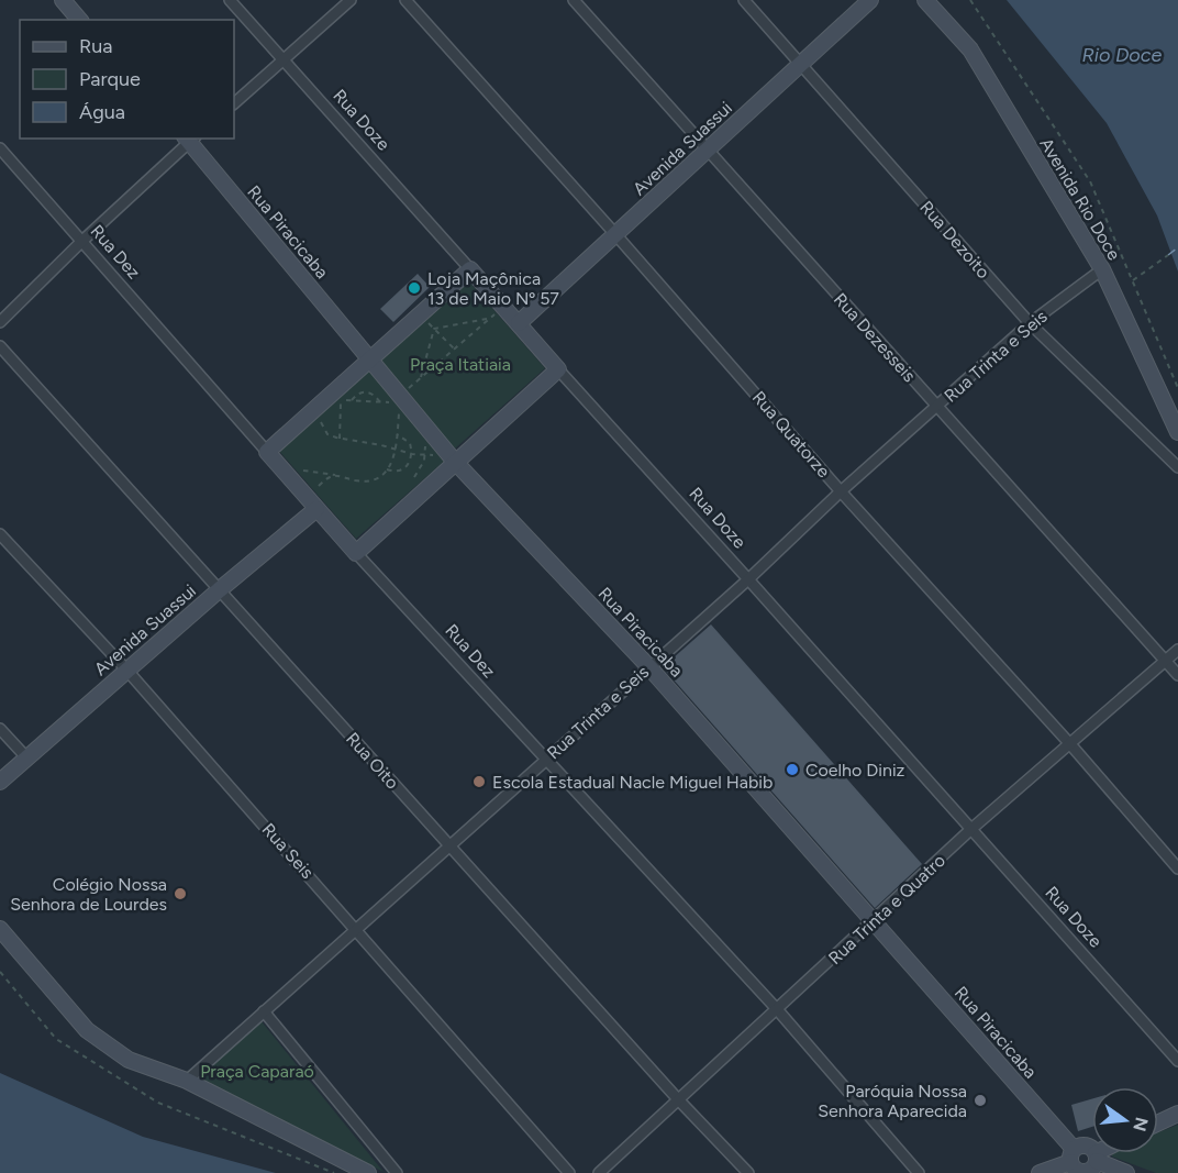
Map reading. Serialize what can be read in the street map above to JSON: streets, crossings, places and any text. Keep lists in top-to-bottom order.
{
  "streets": {
    "street": [
      "Rua Doze",
      "Avenida Suassui",
      "Avenida Rio Doce",
      "Rua Piracicaba",
      "Rua Dezoito",
      "Rua Dez",
      "Rua Dezesseis",
      "Rua Trinta e Seis",
      "Rua Quatorze",
      "Rua Oito",
      "Rua Seis",
      "Rua Trinta e Quatro"
    ]
  },
  "crossings": [
    ["Rua Doze", "Avenida Suassui"],
    ["Rua Doze", "Rua Trinta e Seis"],
    ["Rua Doze", "Rua Trinta e Quatro"],
    ["Avenida Suassui", "Rua Dezoito"],
    ["Avenida Suassui", "Rua Dez"],
    ["Avenida Suassui", "Rua Dezesseis"],
    ["Avenida Suassui", "Rua Quatorze"],
    ["Avenida Suassui", "Rua Oito"],
    ["Avenida Suassui", "Rua Seis"],
    ["Avenida Rio Doce", "Rua Trinta e Seis"],
    ["Rua Piracicaba", "Rua Trinta e Seis"],
    ["Rua Piracicaba", "Rua Trinta e Quatro"],
    ["Rua Dezoito", "Rua Trinta e Seis"],
    ["Rua Dez", "Rua Trinta e Seis"],
    ["Rua Dez", "Rua Trinta e Quatro"],
    ["Rua Dezesseis", "Rua Trinta e Seis"],
    ["Rua Dezesseis", "Rua Trinta e Quatro"],
    ["Rua Trinta e Seis", "Rua Quatorze"],
    ["Rua Trinta e Seis", "Rua Oito"],
    ["Rua Trinta e Seis", "Rua Seis"],
    ["Rua Quatorze", "Rua Trinta e Quatro"],
    ["Rua Oito", "Rua Trinta e Quatro"]
  ],
  "water": ["Rio Doce"],
  "parks": ["Praça Itatiaia", "Praça Caparaó"],
  "places": [
    "Loja Maçônica 13 de Maio Nº 57",
    "Coelho Diniz",
    "Escola Estadual Nacle Miguel Habib",
    "Colégio Nossa Senhora de Lourdes",
    "Paróquia Nossa Senhora Aparecida"
  ],
  "legend": ["Rua", "Parque", "Água"],
  "north": "right"
}
